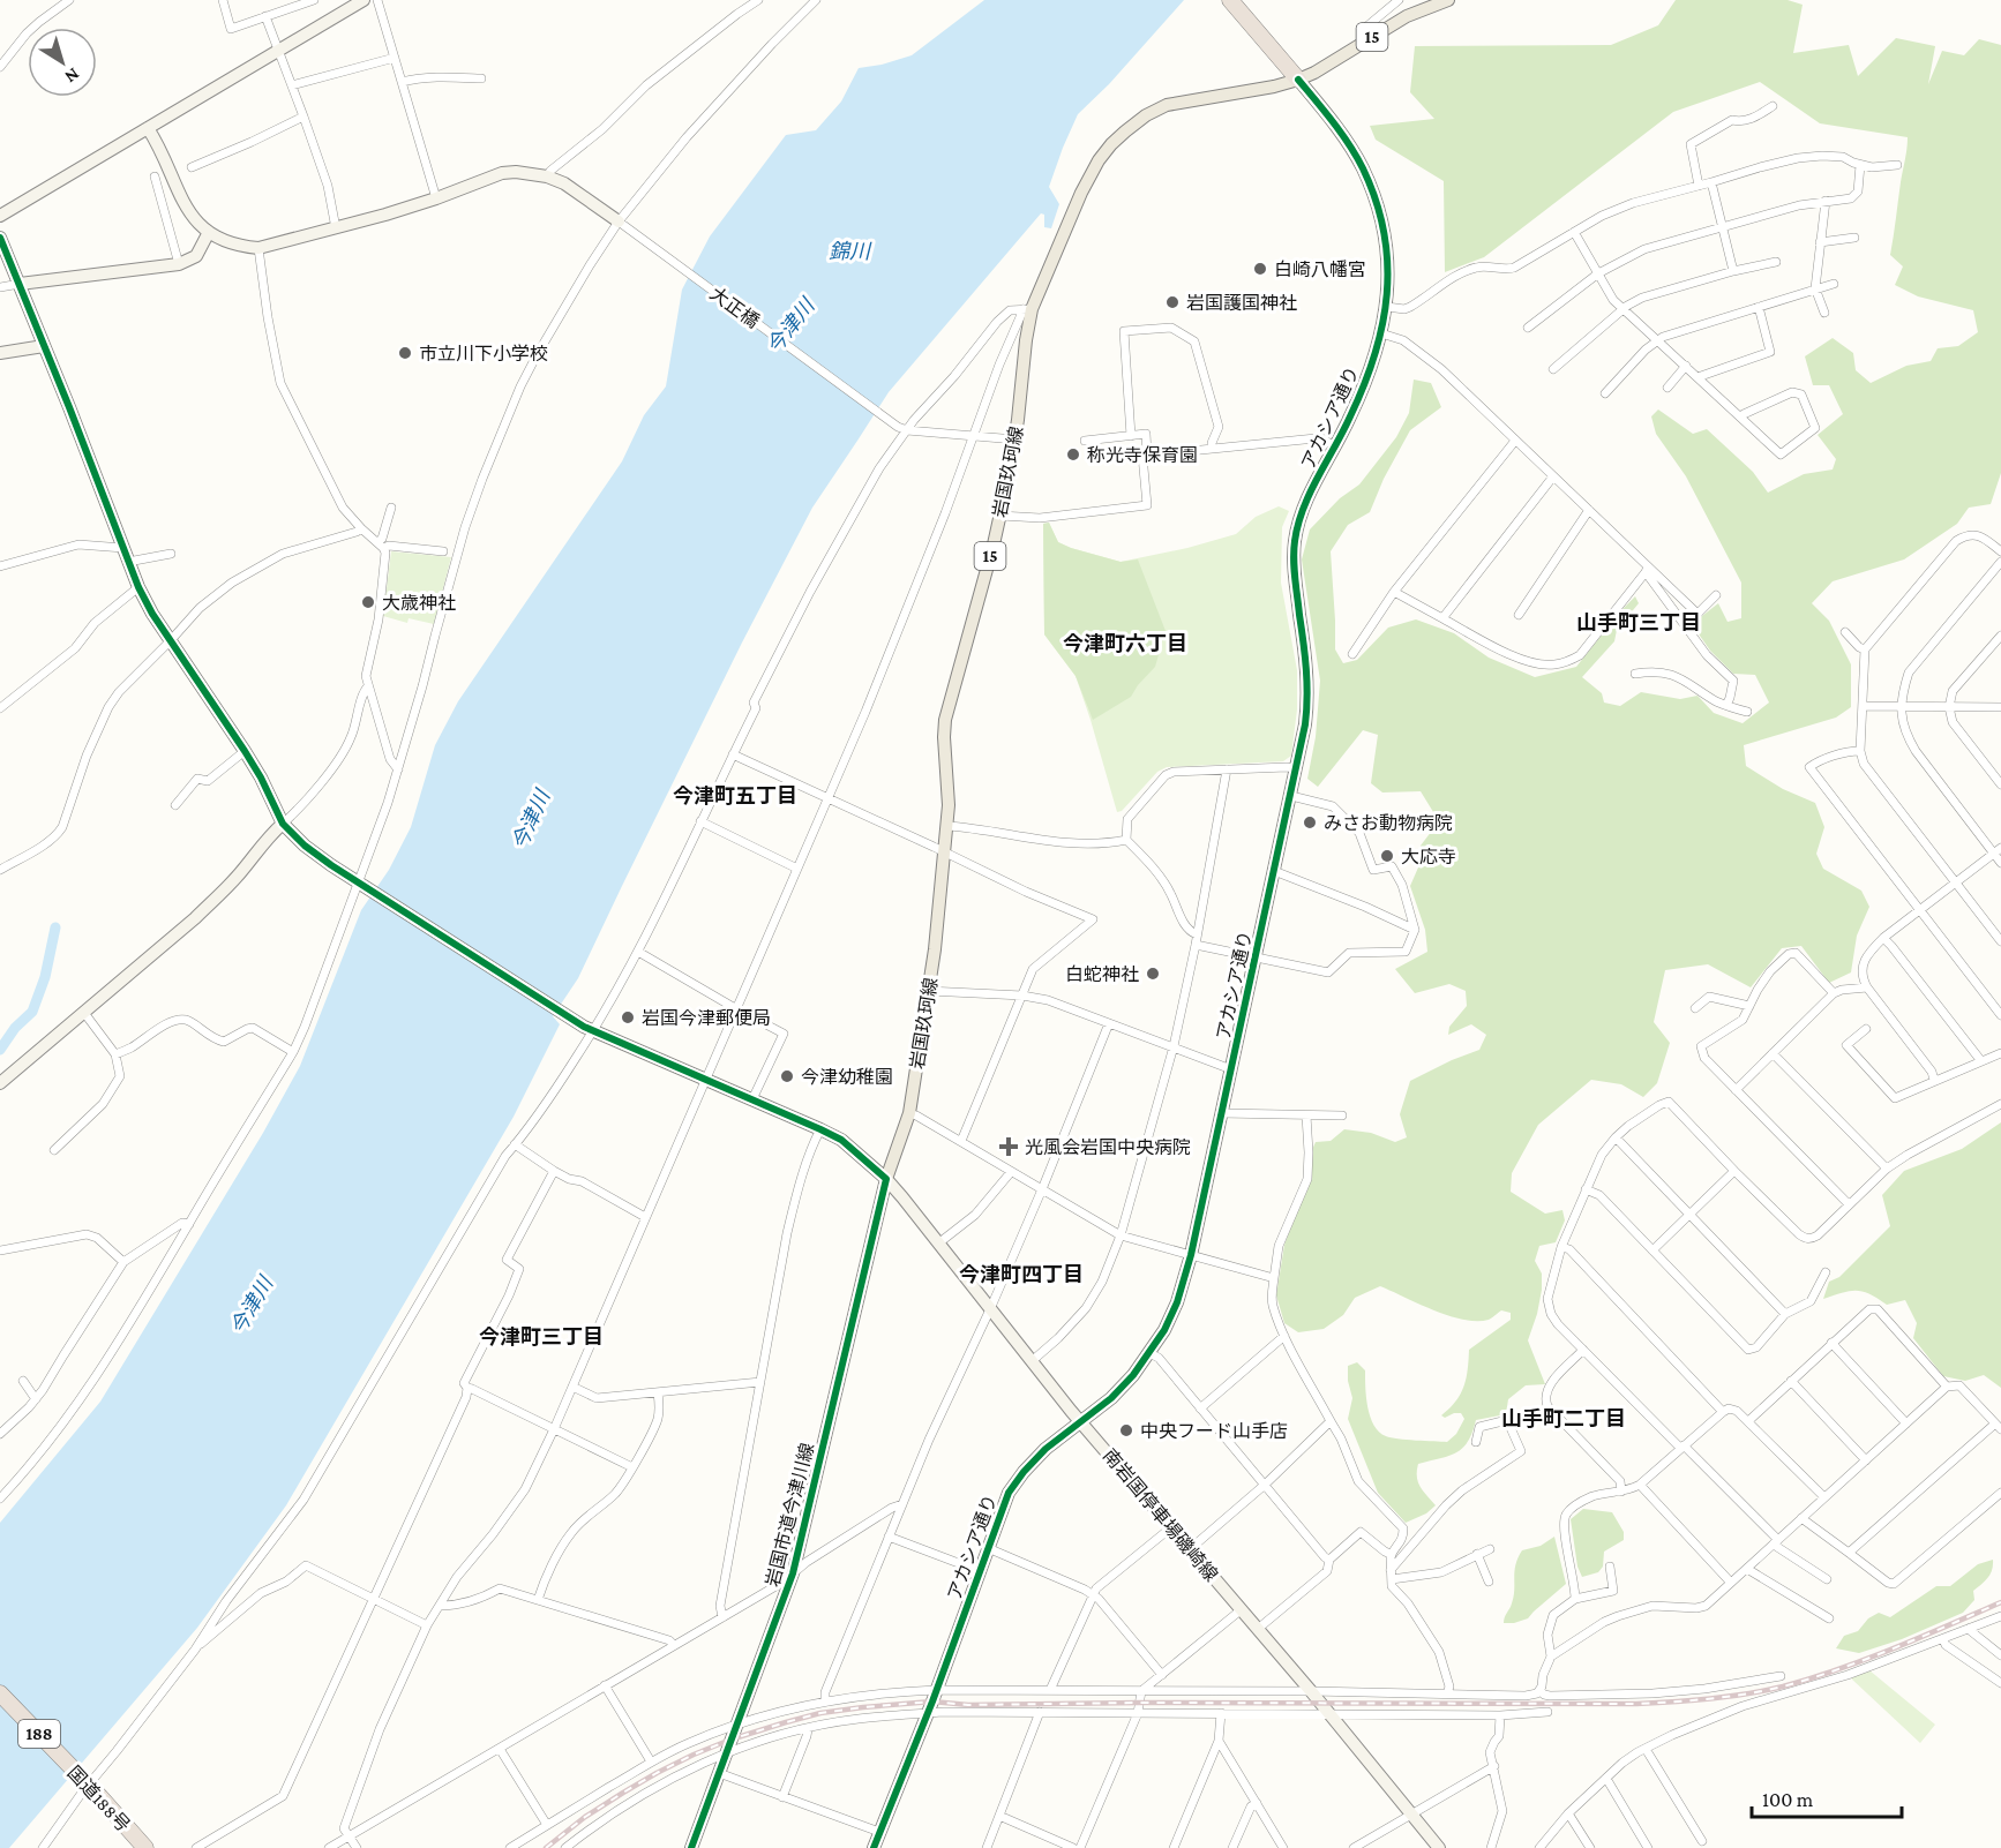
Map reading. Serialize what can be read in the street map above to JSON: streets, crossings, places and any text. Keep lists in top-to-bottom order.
{
  "streets": {
    "highway": ["188", "国道188号"],
    "main road": ["15", "岩国玖珂線"],
    "street": [
      "大正橋",
      "アカシア通り",
      "岩国市道今津川線",
      "南岩国停車場磯崎線"
    ]
  },
  "crossings": [
    ["アカシア通り", "岩国玖珂線"],
    ["アカシア通り", "南岩国停車場磯崎線"],
    ["岩国玖珂線", "岩国市道今津川線"],
    ["岩国玖珂線", "南岩国停車場磯崎線"],
    ["岩国市道今津川線", "南岩国停車場磯崎線"]
  ],
  "districts": [
    "山手町三丁目",
    "今津町六丁目",
    "今津町五丁目",
    "今津町四丁目",
    "今津町三丁目",
    "山手町二丁目"
  ],
  "water": ["錦川", "今津川"],
  "places": {
    "other": [
      "白崎八幡宮",
      "岩国護国神社",
      "市立川下小学校",
      "称光寺保育園",
      "大歳神社",
      "みさお動物病院",
      "大応寺",
      "白蛇神社",
      "岩国今津郵便局",
      "今津幼稚園",
      "中央フード山手店"
    ],
    "health": ["光風会岩国中央病院"]
  },
  "scale_bar": "100 m",
  "north": "bottom right"
}
